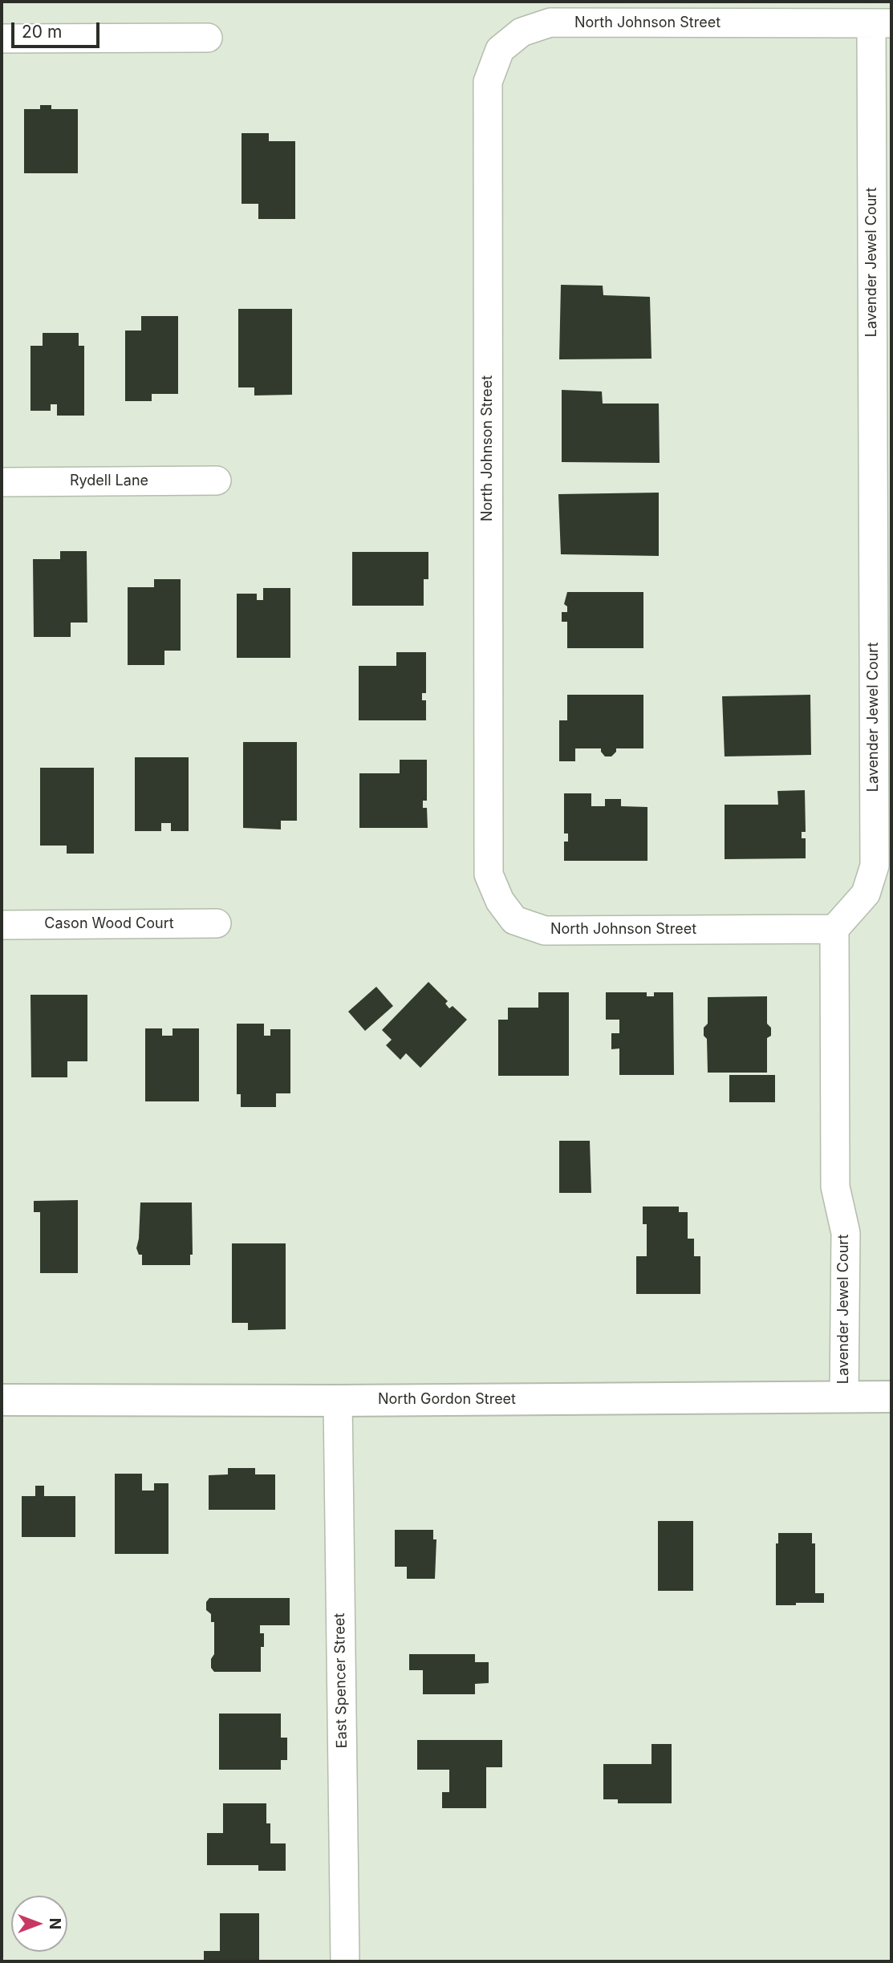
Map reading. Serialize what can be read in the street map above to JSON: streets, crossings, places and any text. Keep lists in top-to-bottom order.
{
  "streets": {
    "street": [
      "North Johnson Street",
      "Lavender Jewel Court",
      "Rydell Lane",
      "Cason Wood Court",
      "North Gordon Street",
      "East Spencer Street"
    ]
  },
  "crossings": [
    ["North Johnson Street", "Lavender Jewel Court"],
    ["Lavender Jewel Court", "North Gordon Street"],
    ["North Gordon Street", "East Spencer Street"]
  ],
  "scale_bar": "20 m",
  "north": "right"
}
